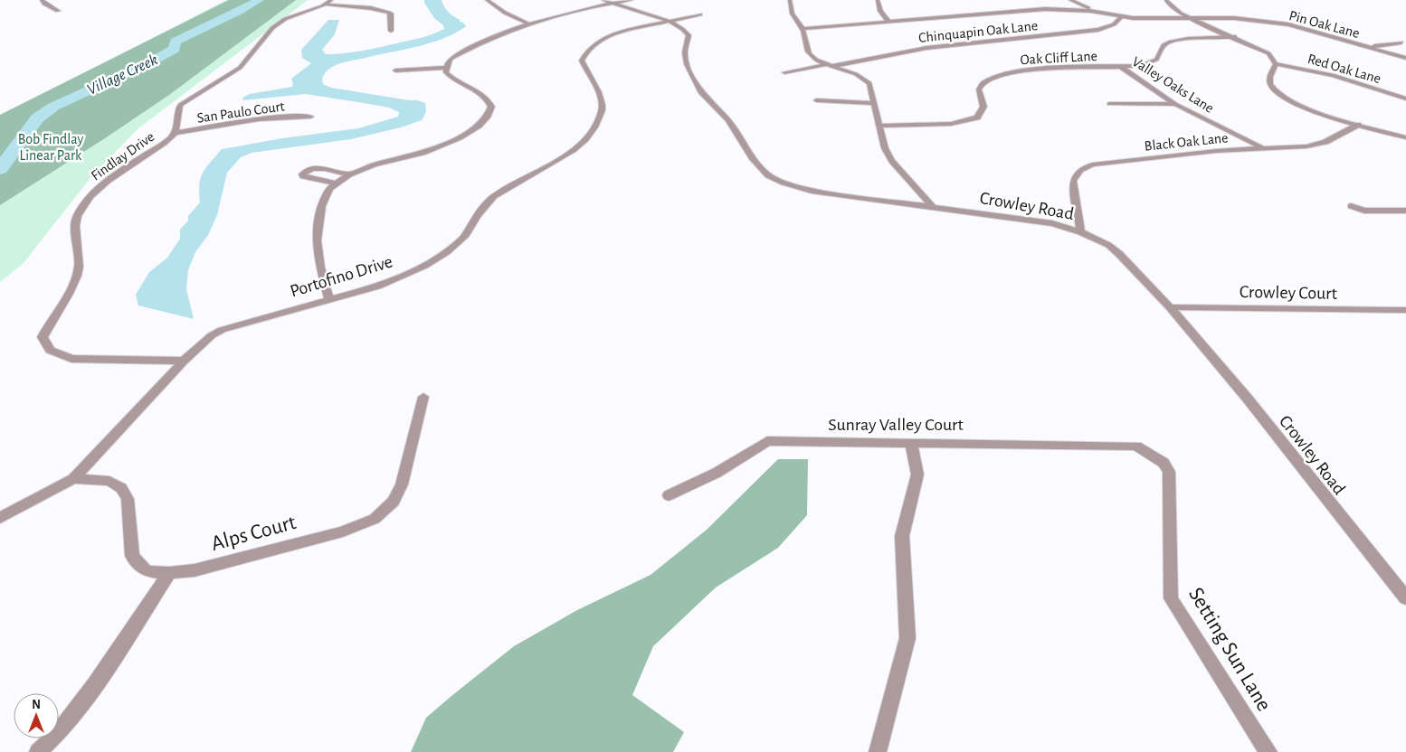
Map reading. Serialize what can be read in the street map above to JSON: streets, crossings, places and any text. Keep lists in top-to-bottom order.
{
  "streets": {
    "street": [
      "Pin Oak Lane",
      "Chinquapin Oak Lane",
      "Oak Cliff Lane",
      "Red Oak Lane",
      "Valley Oaks Lane",
      "San Paulo Court",
      "Black Oak Lane",
      "Findlay Drive",
      "Crowley Road",
      "Portofino Drive",
      "Crowley Court",
      "Sunray Valley Court",
      "Alps Court",
      "Setting Sun Lane"
    ]
  },
  "crossings": [
    ["Pin Oak Lane", "Chinquapin Oak Lane"],
    ["Oak Cliff Lane", "Valley Oaks Lane"],
    ["Valley Oaks Lane", "Black Oak Lane"],
    ["San Paulo Court", "Findlay Drive"],
    ["Black Oak Lane", "Crowley Road"],
    ["Findlay Drive", "Portofino Drive"],
    ["Crowley Road", "Portofino Drive"],
    ["Crowley Road", "Crowley Court"],
    ["Portofino Drive", "Alps Court"],
    ["Sunray Valley Court", "Setting Sun Lane"]
  ],
  "water": ["Village Creek"],
  "parks": ["Bob Findlay Linear Park"],
  "north": "top"
}
